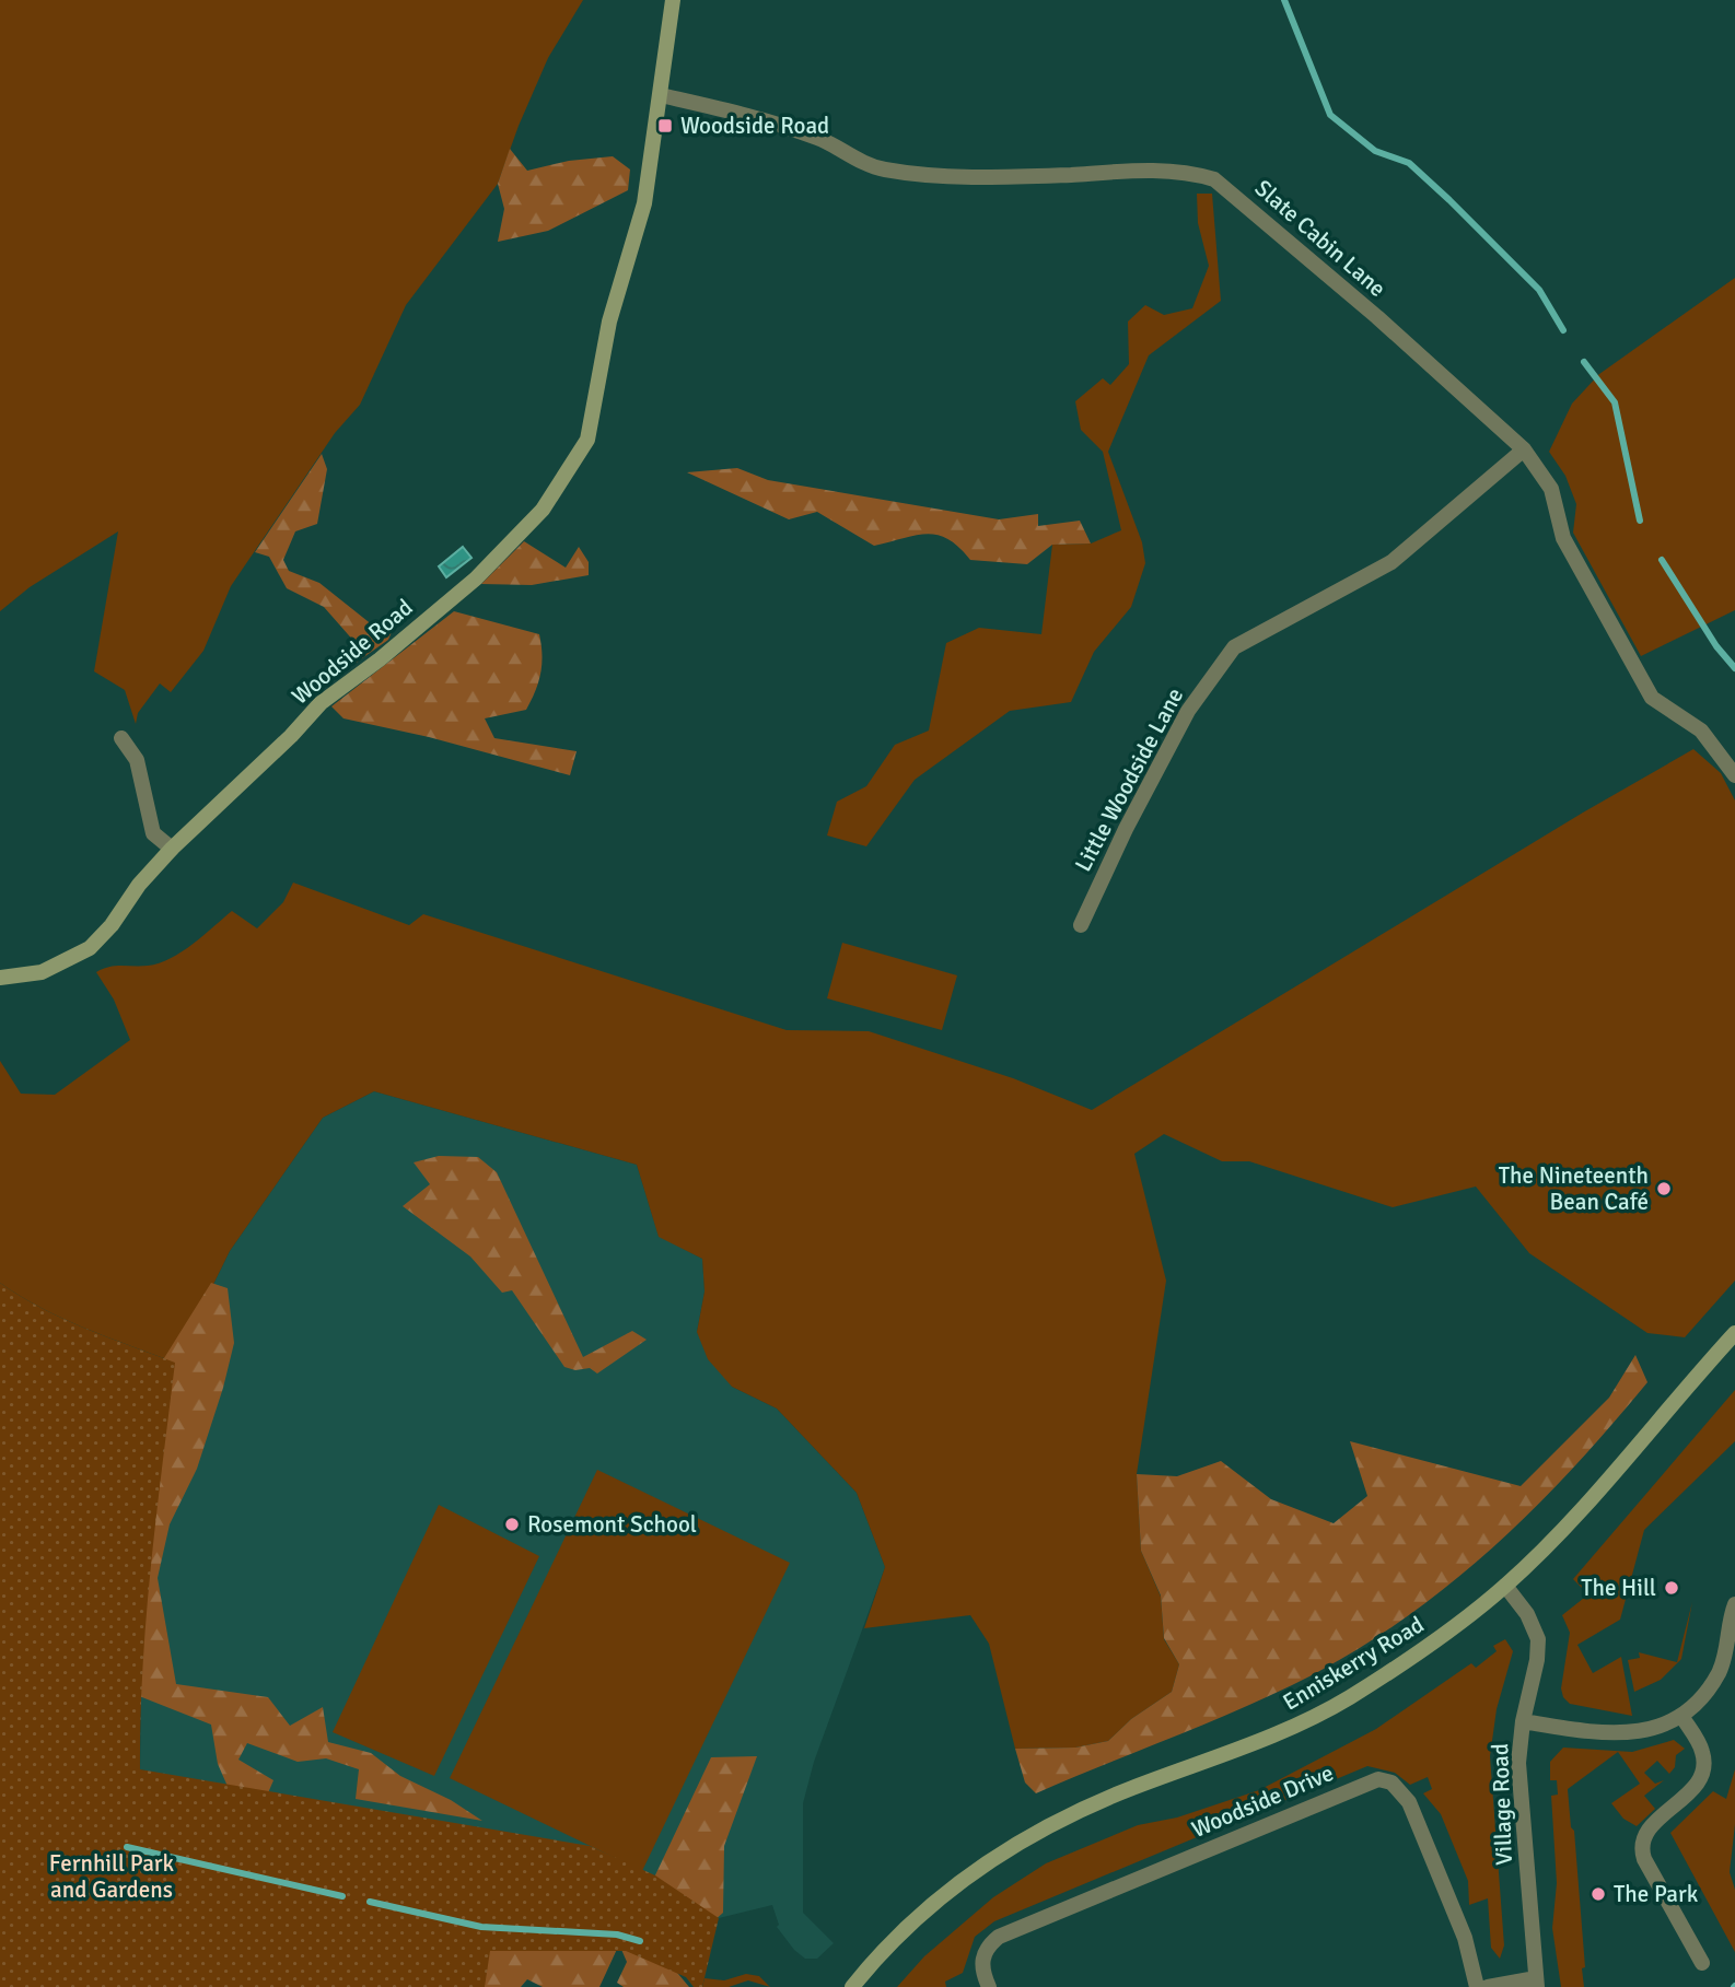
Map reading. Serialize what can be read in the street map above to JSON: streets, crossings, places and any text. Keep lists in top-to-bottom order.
{
  "streets": {
    "street": [
      "Slate Cabin Lane",
      "Woodside Road",
      "Little Woodside Lane",
      "Enniskerry Road",
      "Woodside Drive",
      "Village Road"
    ]
  },
  "crossings": [
    ["Slate Cabin Lane", "Woodside Road"],
    ["Slate Cabin Lane", "Little Woodside Lane"],
    ["Enniskerry Road", "Village Road"]
  ],
  "parks": ["Fernhill Park and Gardens"],
  "places": {
    "transit": ["Woodside Road"],
    "other": [
      "The Nineteenth Bean Café",
      "Rosemont School",
      "The Hill",
      "The Park"
    ]
  }
}
